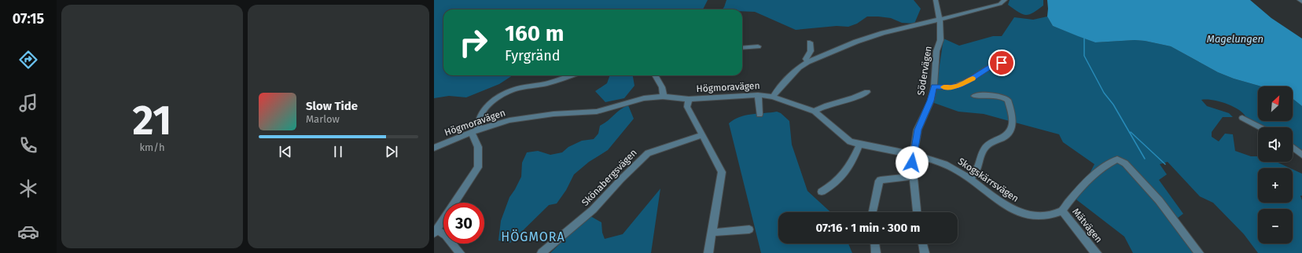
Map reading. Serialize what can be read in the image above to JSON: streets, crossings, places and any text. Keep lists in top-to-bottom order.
{
  "streets": {
    "street": [
      "Södervägen",
      "Högmoravägen",
      "Skönabergsvägen",
      "Skogskärrsvägen",
      "Mätvägen"
    ]
  },
  "crossings": [
    ["Södervägen", "Högmoravägen"],
    ["Södervägen", "Skogskärrsvägen"],
    ["Högmoravägen", "Skogskärrsvägen"],
    ["Skogskärrsvägen", "Mätvägen"]
  ],
  "districts": ["HÖGMORA"],
  "water": ["Magelungen"],
  "north": "top right",
  "page": {
    "tabs": "07:15",
    "tile": ["21", "km/h"],
    "turn": ["160 m", "Fyrgränd"],
    "map_buttons": ["+", "−"],
    "song": ["Slow Tide", "Marlow"],
    "limit": "30",
    "trip": "07:16 · 1 min · 300 m"
  }
}
